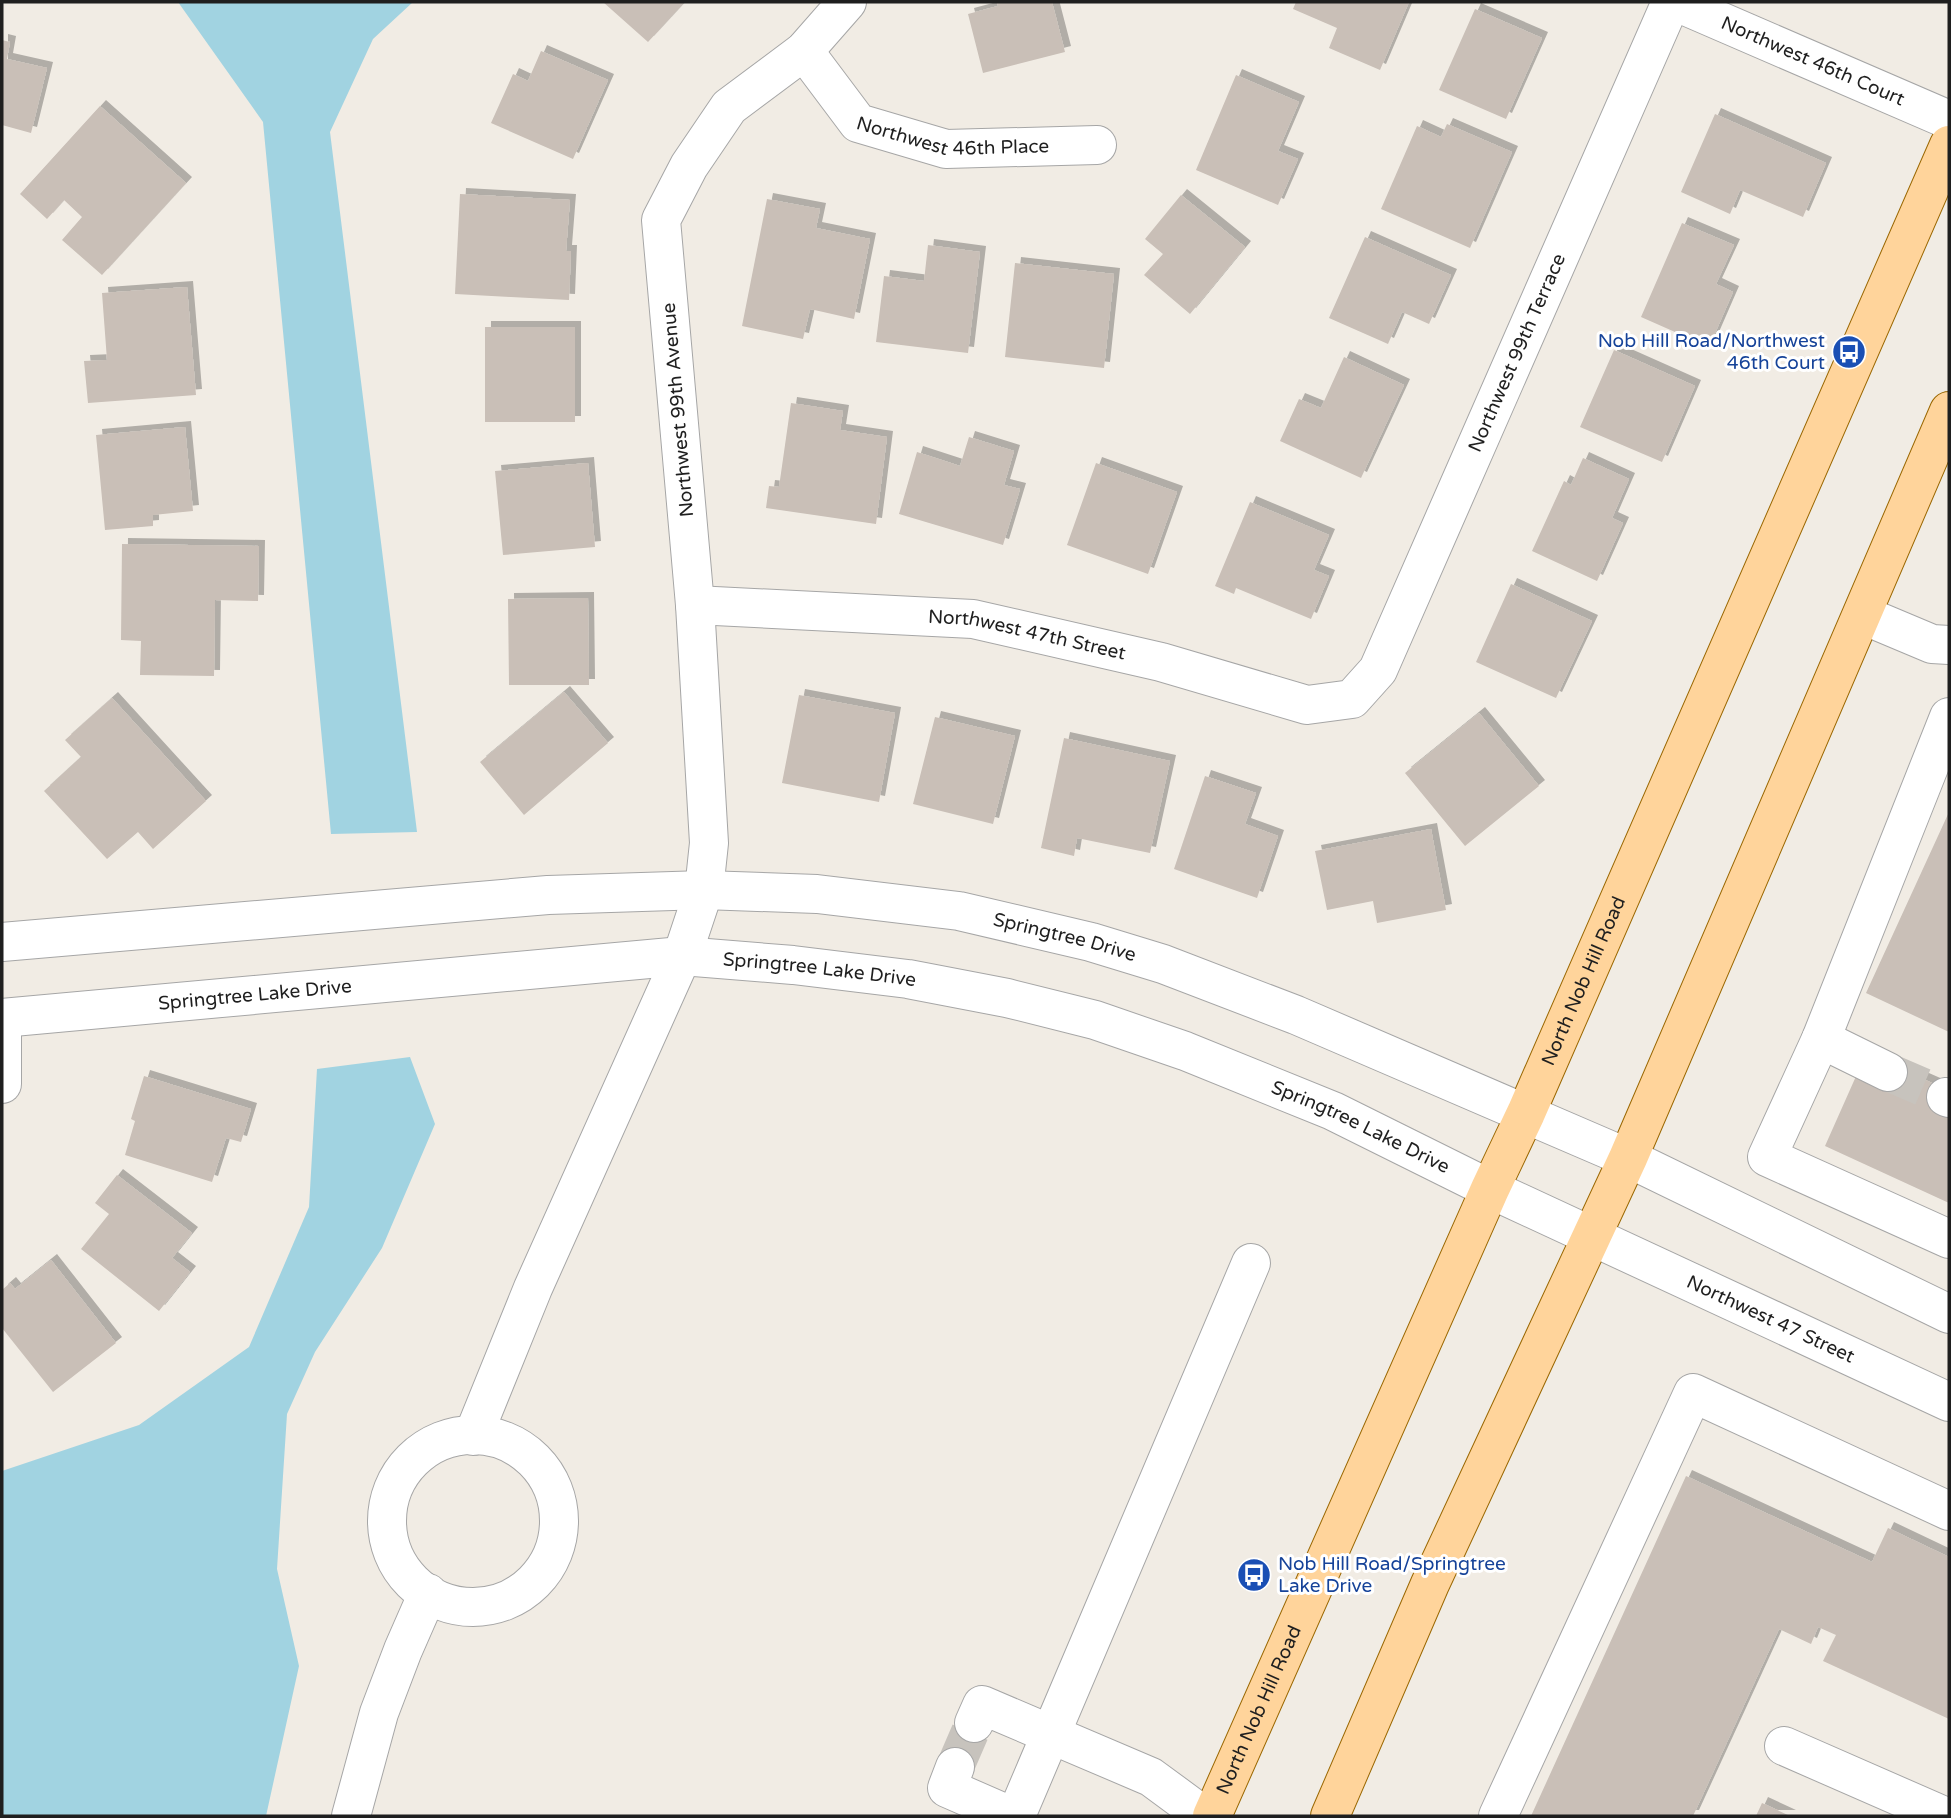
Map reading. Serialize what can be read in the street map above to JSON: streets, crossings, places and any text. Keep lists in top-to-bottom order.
{
  "streets": {
    "main road": ["North Nob Hill Road"],
    "street": [
      "Northwest 46th Court",
      "Northwest 46th Place",
      "Northwest 99th Terrace",
      "Northwest 99th Avenue",
      "Northwest 47th Street",
      "Springtree Drive",
      "Springtree Lake Drive",
      "Northwest 47 Street"
    ]
  },
  "crossings": [
    ["Northwest 46th Court", "Northwest 99th Terrace"],
    ["Northwest 46th Place", "Northwest 99th Avenue"],
    ["Northwest 99th Terrace", "Northwest 47th Street"],
    ["Northwest 99th Avenue", "Northwest 47th Street"],
    ["Northwest 99th Avenue", "Springtree Drive"],
    ["Northwest 99th Avenue", "Springtree Lake Drive"],
    ["Springtree Drive", "North Nob Hill Road"],
    ["Springtree Lake Drive", "North Nob Hill Road"],
    ["Springtree Lake Drive", "Northwest 47 Street"]
  ],
  "places": {
    "bus stop": ["Nob Hill Road/Northwest 46th Court", "Nob Hill Road/Springtree Lake Drive"]
  }
}
